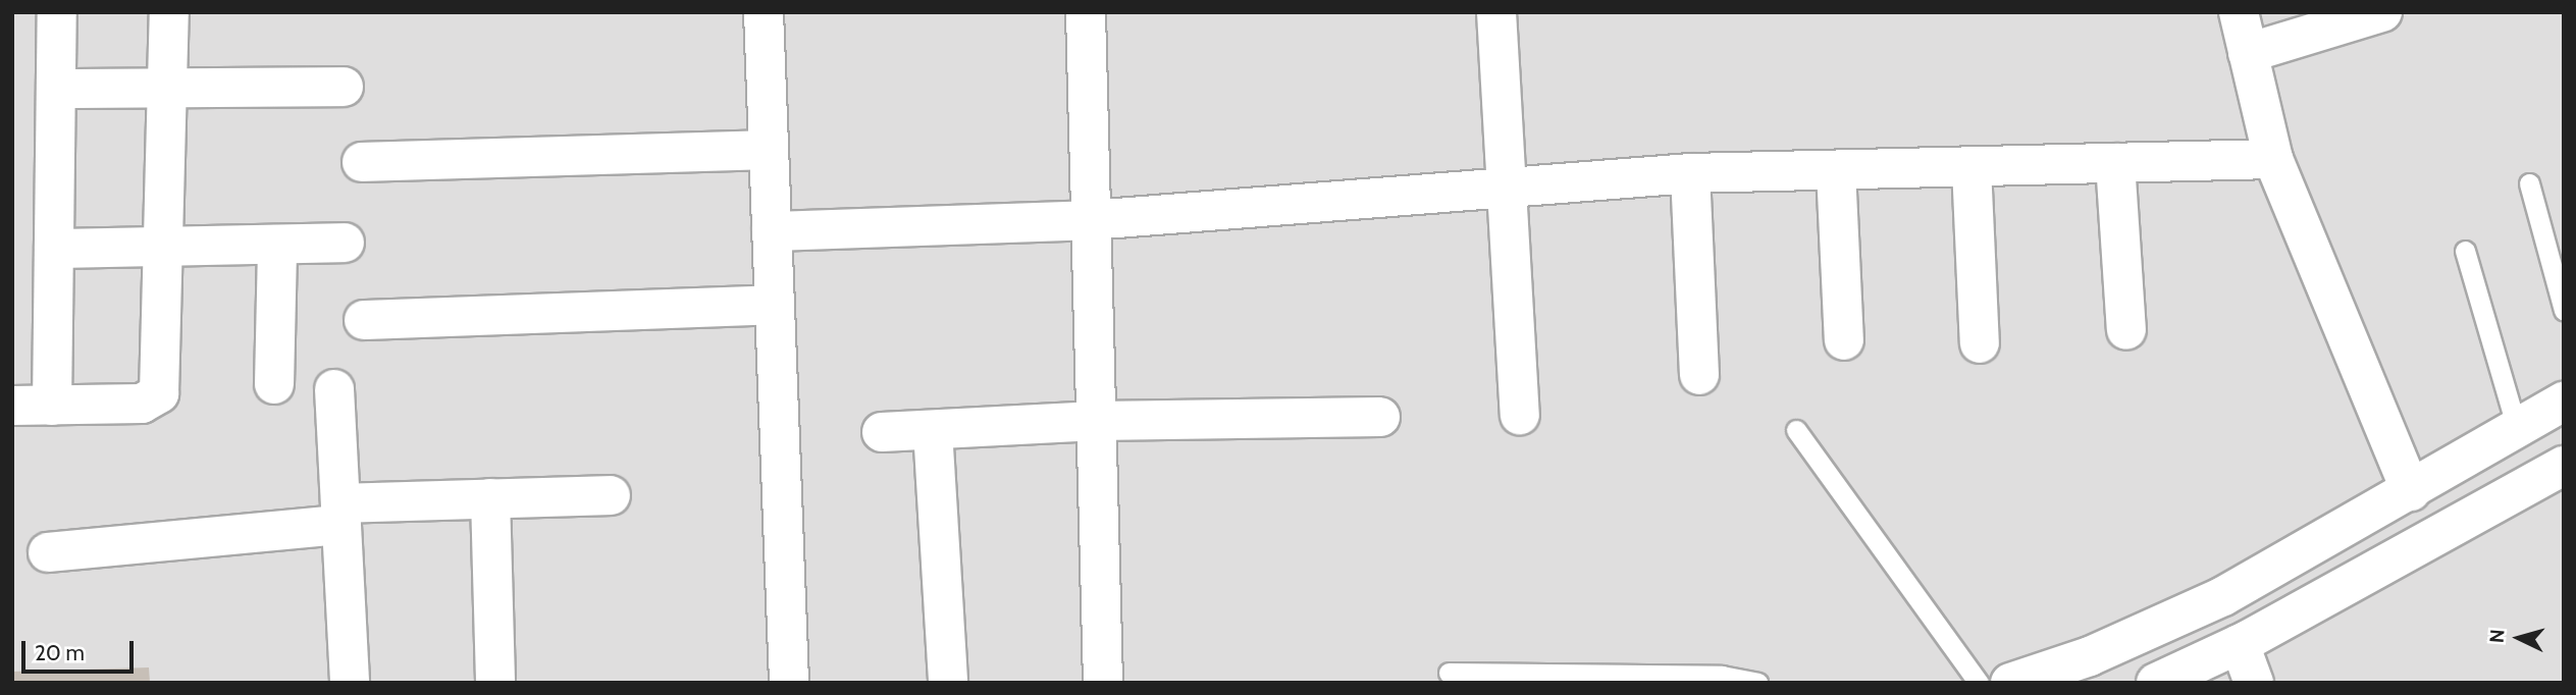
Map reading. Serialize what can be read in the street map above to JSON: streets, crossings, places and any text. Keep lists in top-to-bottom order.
{
  "scale_bar": "20 m",
  "north": "left"
}
